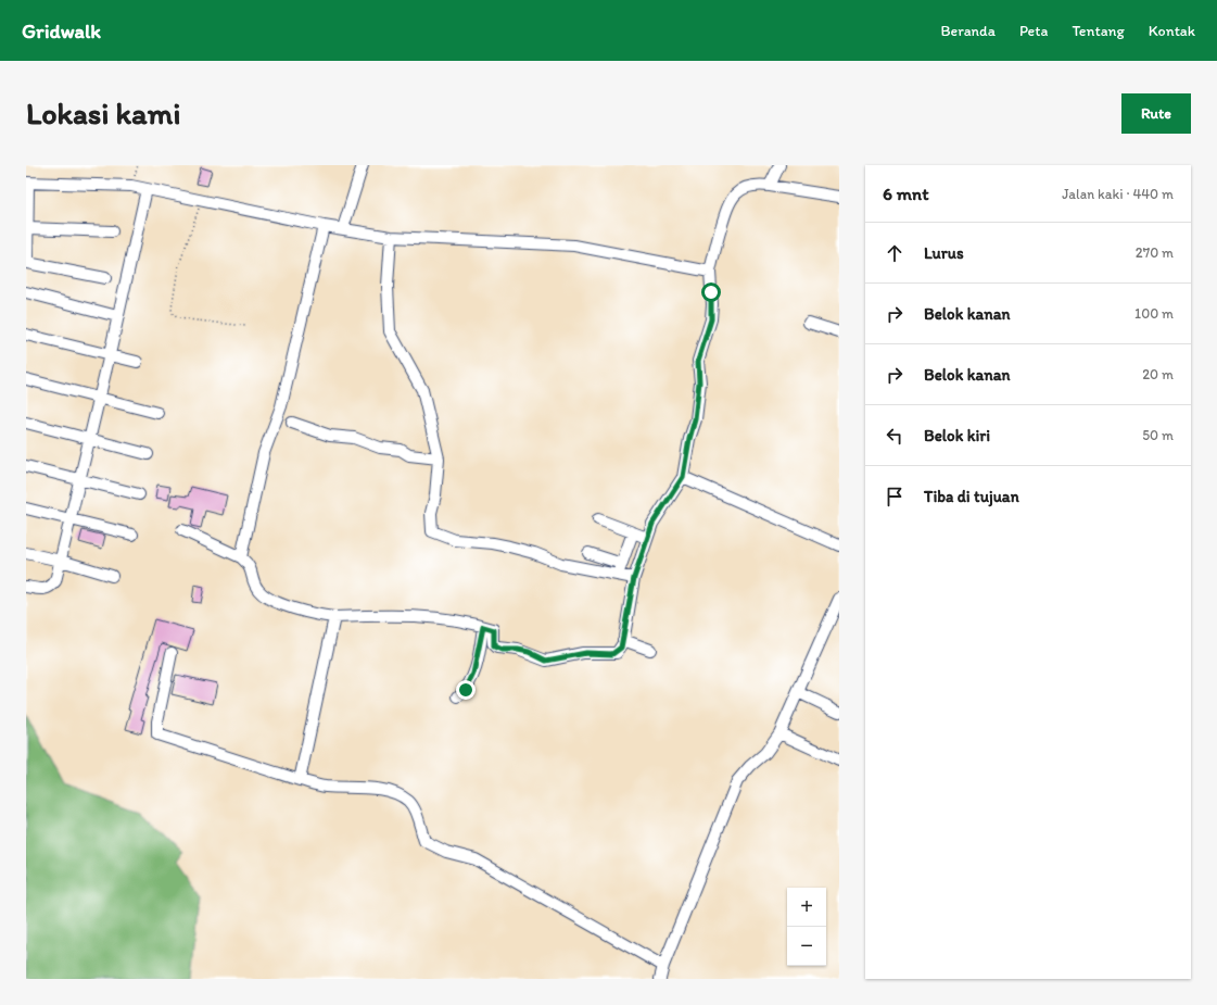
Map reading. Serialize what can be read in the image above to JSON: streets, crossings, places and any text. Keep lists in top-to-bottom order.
{
  "page": {
    "header": "Gridwalk",
    "nav": [
      "Beranda",
      "Peta",
      "Tentang",
      "Kontak"
    ],
    "buttons": "Rute",
    "title": "Lokasi kami",
    "heading": ["6 mnt", "Jalan kaki · 440 m"],
    "list": [
      ["Lurus", "270 m"],
      ["Belok kanan", "100 m"],
      ["Belok kanan", "20 m"],
      ["Belok kiri", "50 m"],
      "Tiba di tujuan"
    ],
    "map_buttons": ["+", "−"]
  }
}
